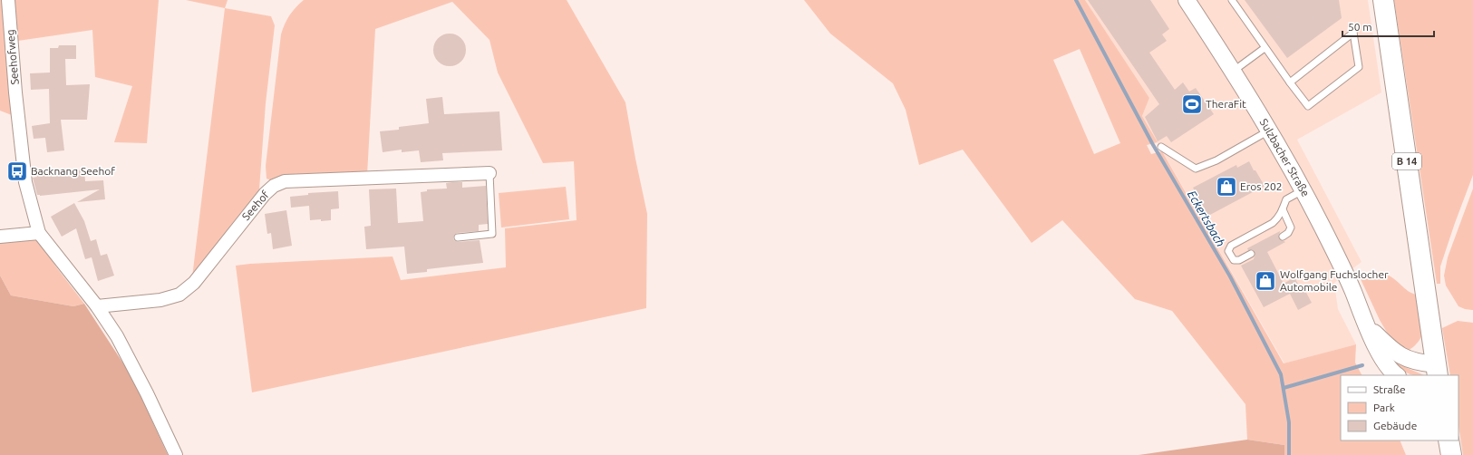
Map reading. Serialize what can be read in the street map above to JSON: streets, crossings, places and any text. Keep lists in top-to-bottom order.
{
  "streets": {
    "main road": ["B 14"],
    "street": ["Seehofweg", "Sulzbacher Straße", "Seehof"]
  },
  "water": ["Eckertsbach"],
  "places": {
    "sports": ["TheraFit"],
    "bus stop": ["Backnang Seehof"],
    "shop": ["Eros 202", "Wolfgang Fuchslocher Automobile"]
  },
  "legend": ["Straße", "Park", "Gebäude"],
  "scale_bar": "50 m"
}
